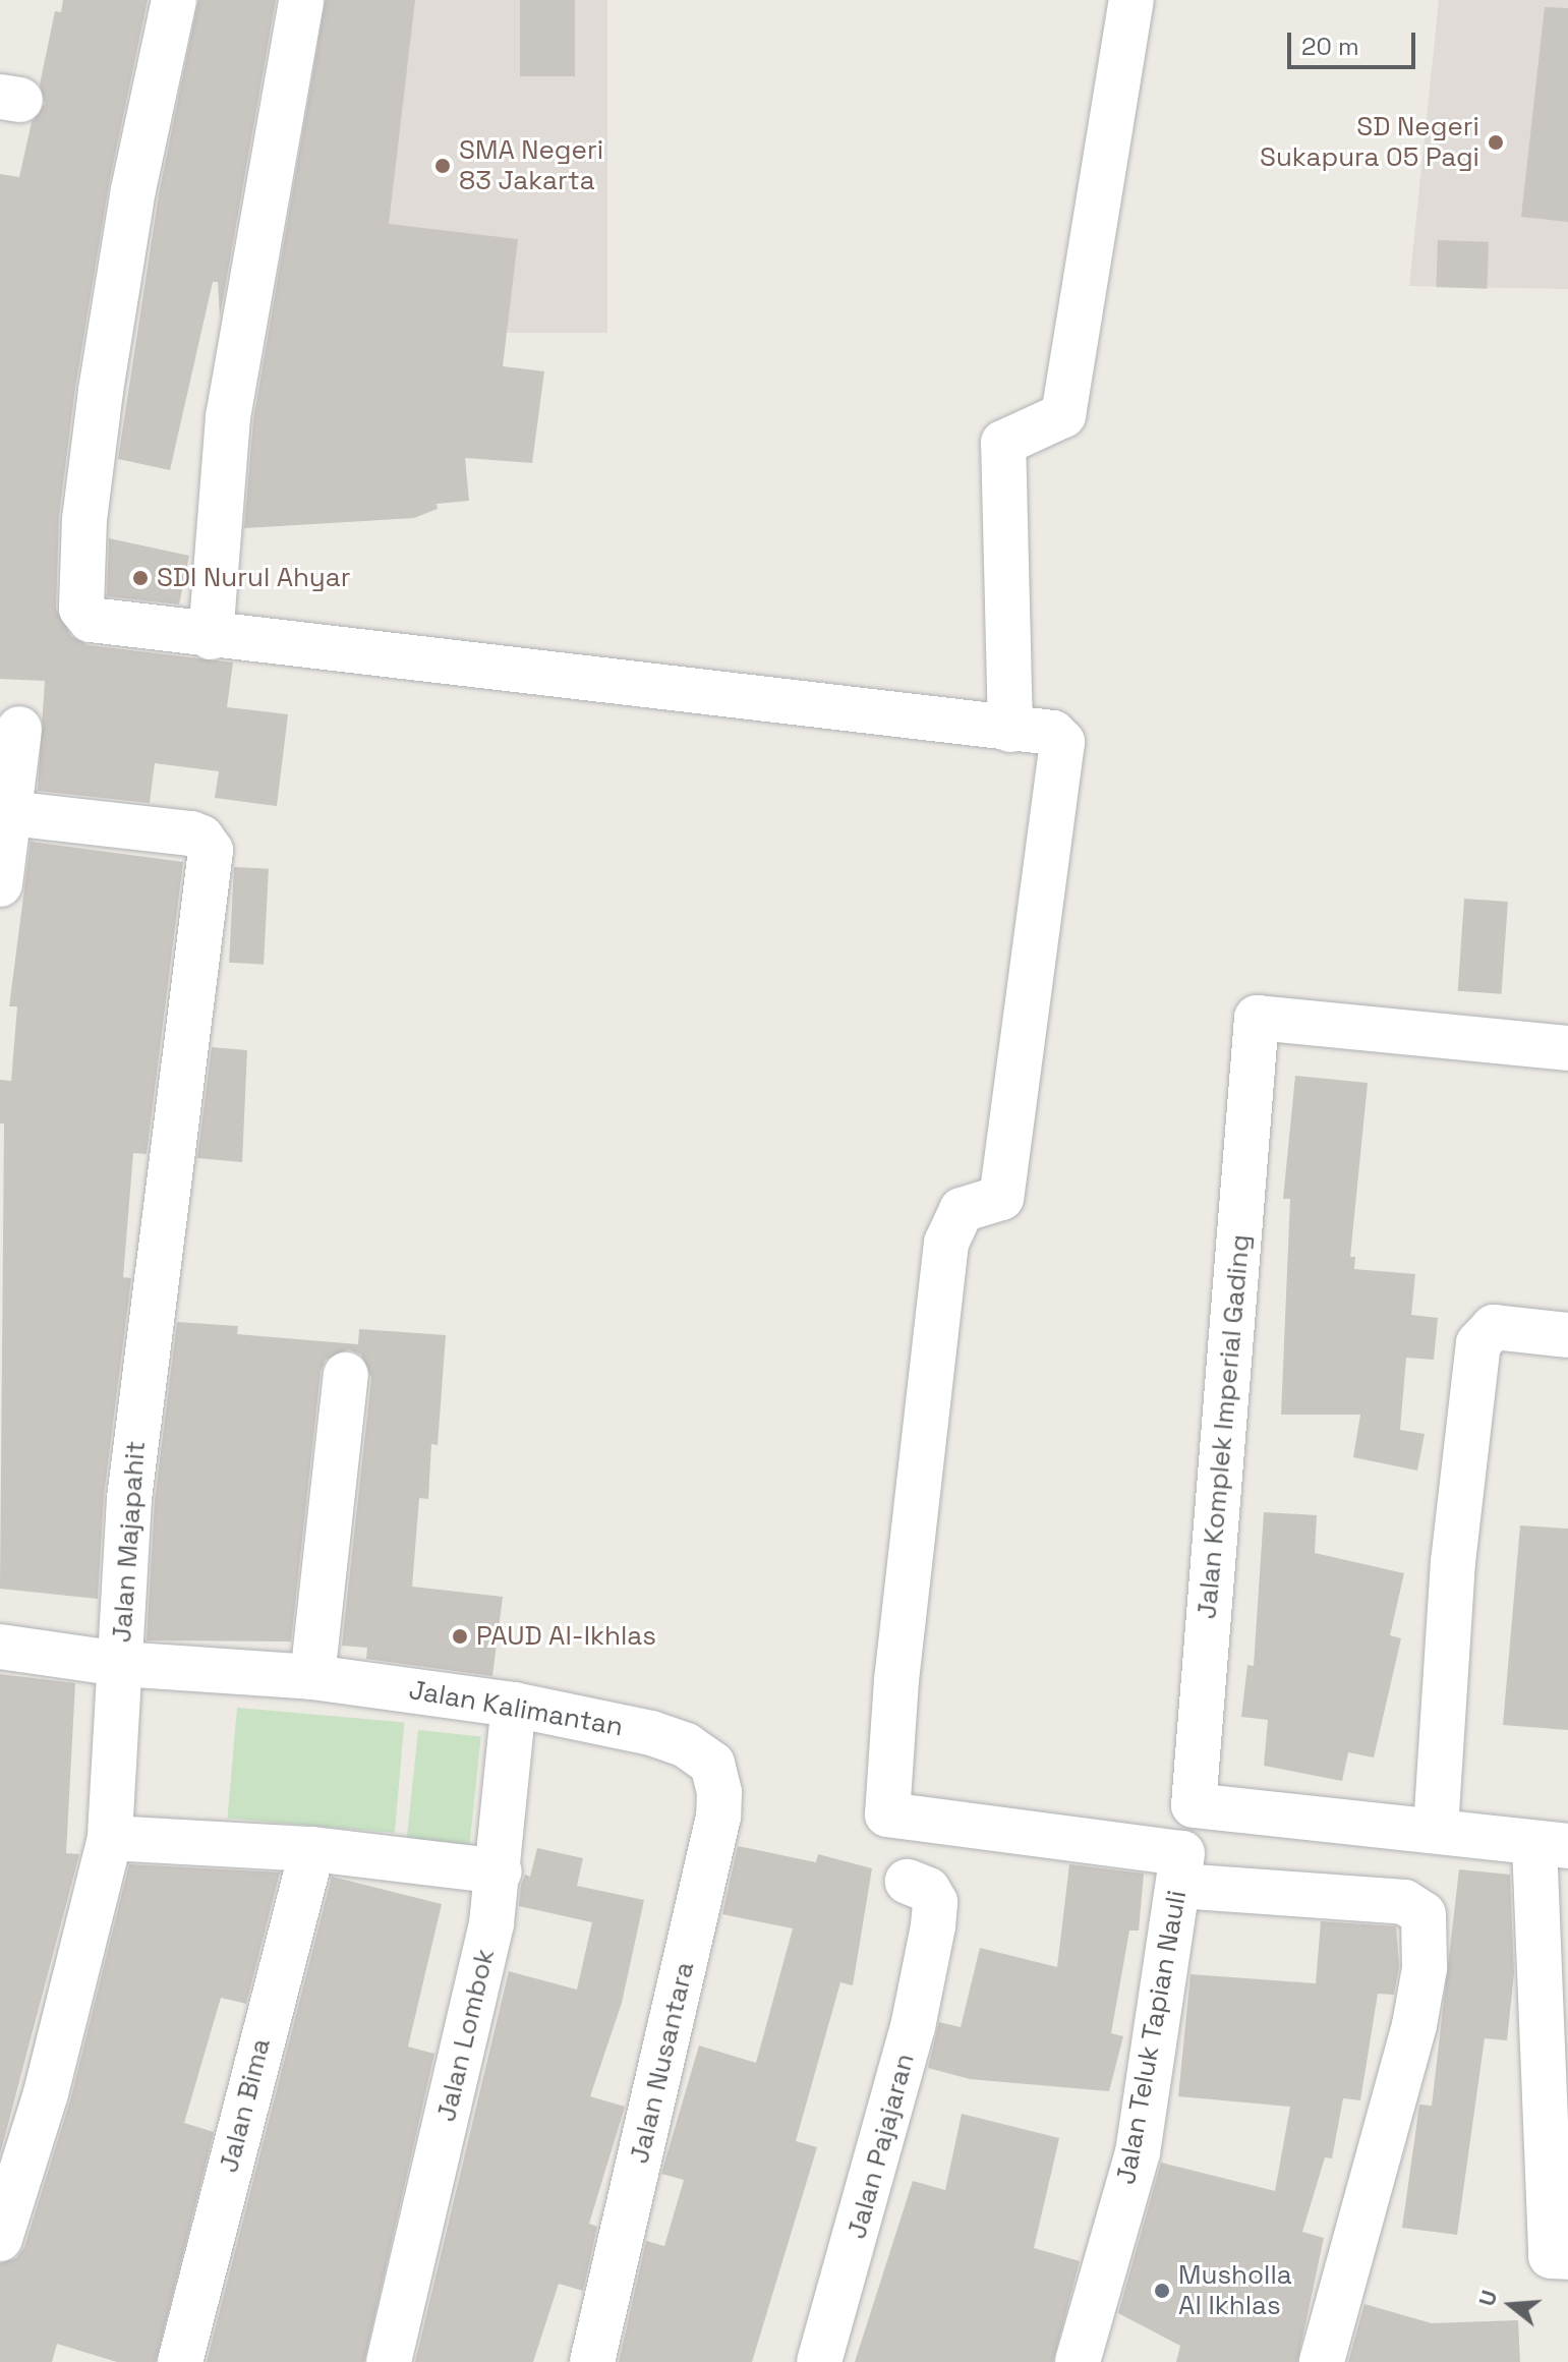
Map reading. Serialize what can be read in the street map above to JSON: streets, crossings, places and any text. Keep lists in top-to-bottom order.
{
  "streets": {
    "street": [
      "Jalan Komplek Imperial Gading",
      "Jalan Majapahit",
      "Jalan Kalimantan",
      "Jalan Lombok",
      "Jalan Teluk Tapian Nauli",
      "Jalan Nusantara",
      "Jalan Bima",
      "Jalan Pajajaran"
    ]
  },
  "crossings": [
    ["Jalan Majapahit", "Jalan Kalimantan"],
    ["Jalan Kalimantan", "Jalan Lombok"],
    ["Jalan Kalimantan", "Jalan Nusantara"]
  ],
  "places": [
    "SD Negeri Sukapura 05 Pagi",
    "SMA Negeri 83 Jakarta",
    "SDI Nurul Ahyar",
    "PAUD Al-Ikhlas",
    "Musholla Al Ikhlas"
  ],
  "scale_bar": "20 m",
  "north": "left"
}
